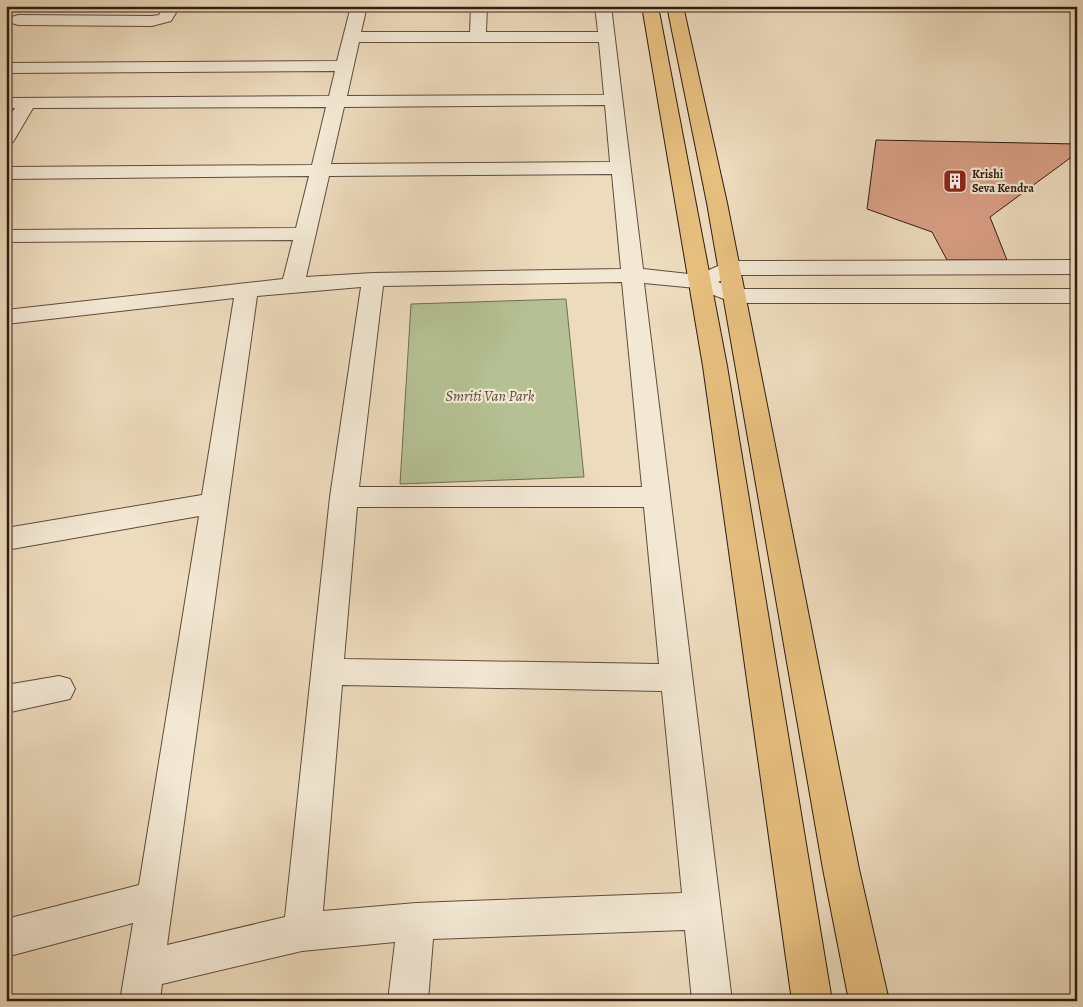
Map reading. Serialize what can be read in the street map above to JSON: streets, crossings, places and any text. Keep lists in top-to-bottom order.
{
  "parks": ["Smriti Van Park"],
  "places": {
    "building": ["Krishi Seva Kendra"]
  }
}
